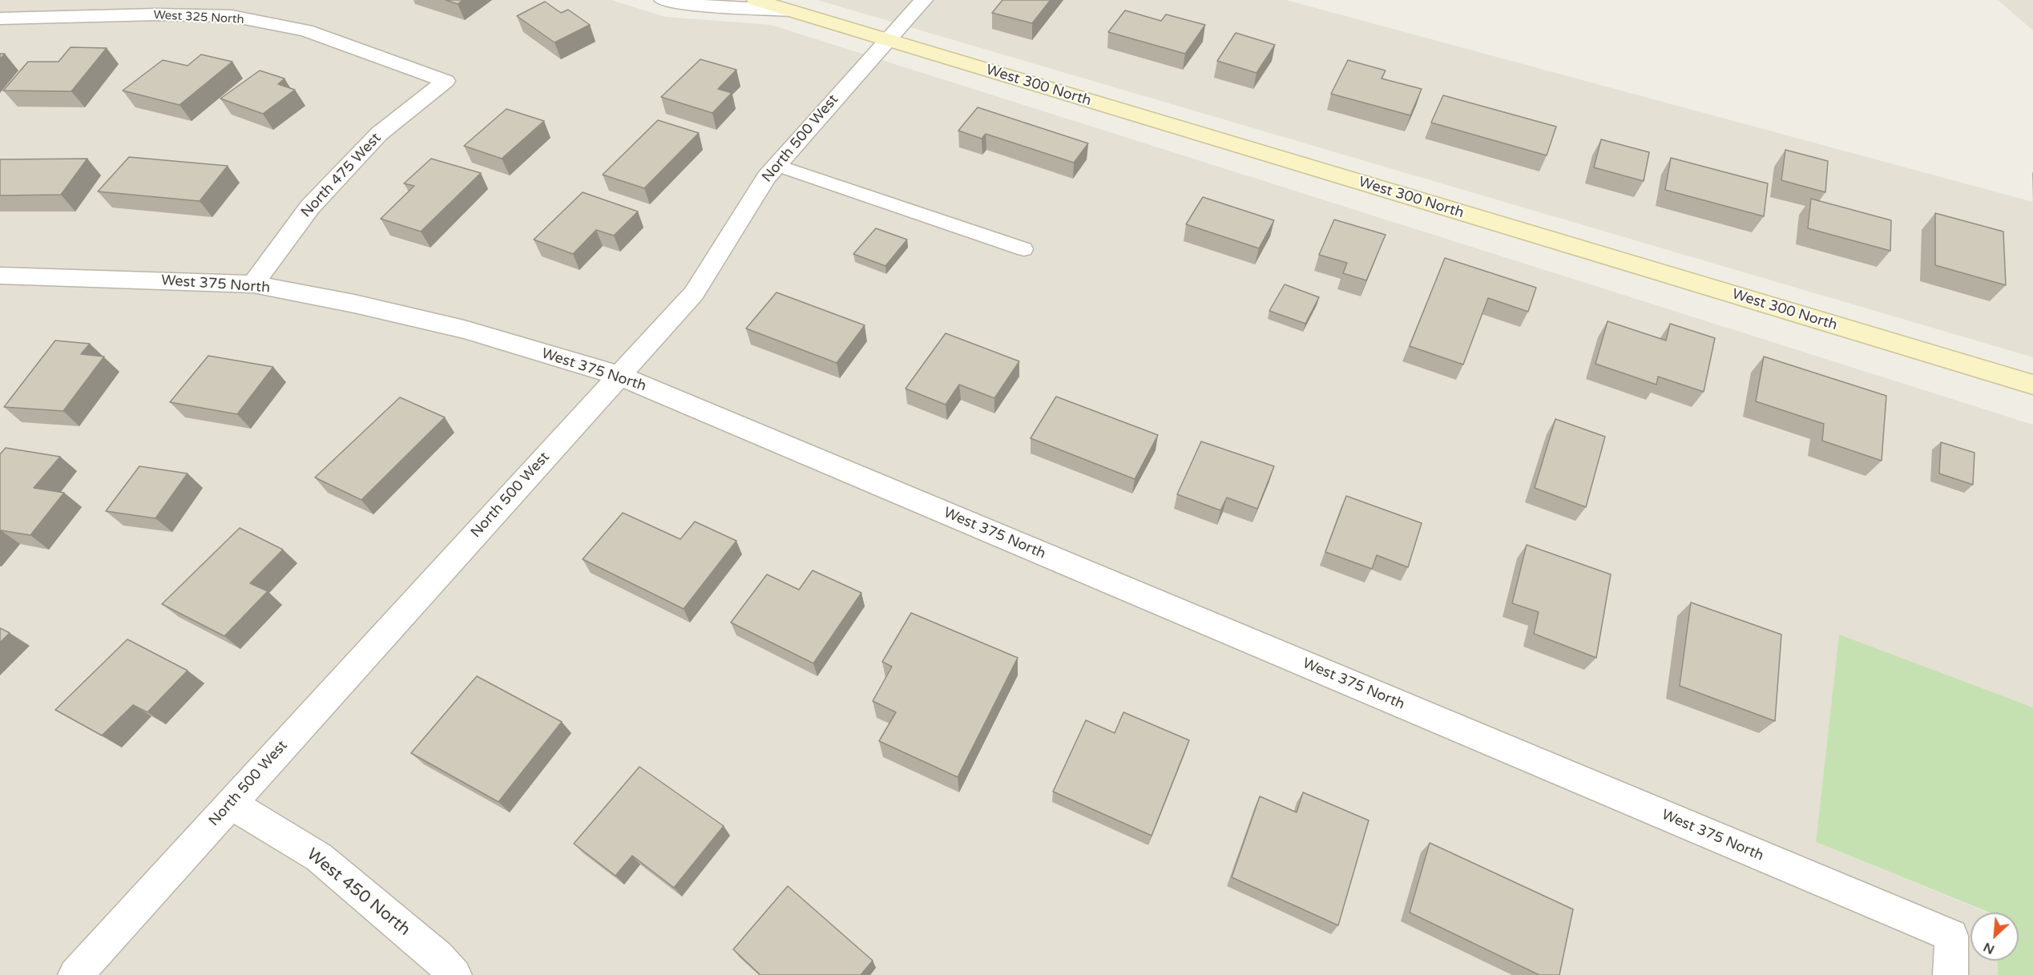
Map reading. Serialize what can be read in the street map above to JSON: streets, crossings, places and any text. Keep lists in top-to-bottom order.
{
  "streets": {
    "main road": ["West 300 North"],
    "street": [
      "West 325 North",
      "North 500 West",
      "North 475 West",
      "West 375 North",
      "West 450 North"
    ]
  },
  "crossings": [
    ["West 325 North", "North 475 West"],
    ["West 300 North", "North 500 West"],
    ["North 500 West", "West 375 North"],
    ["North 500 West", "West 450 North"],
    ["North 475 West", "West 375 North"]
  ],
  "north": "bottom left"
}
